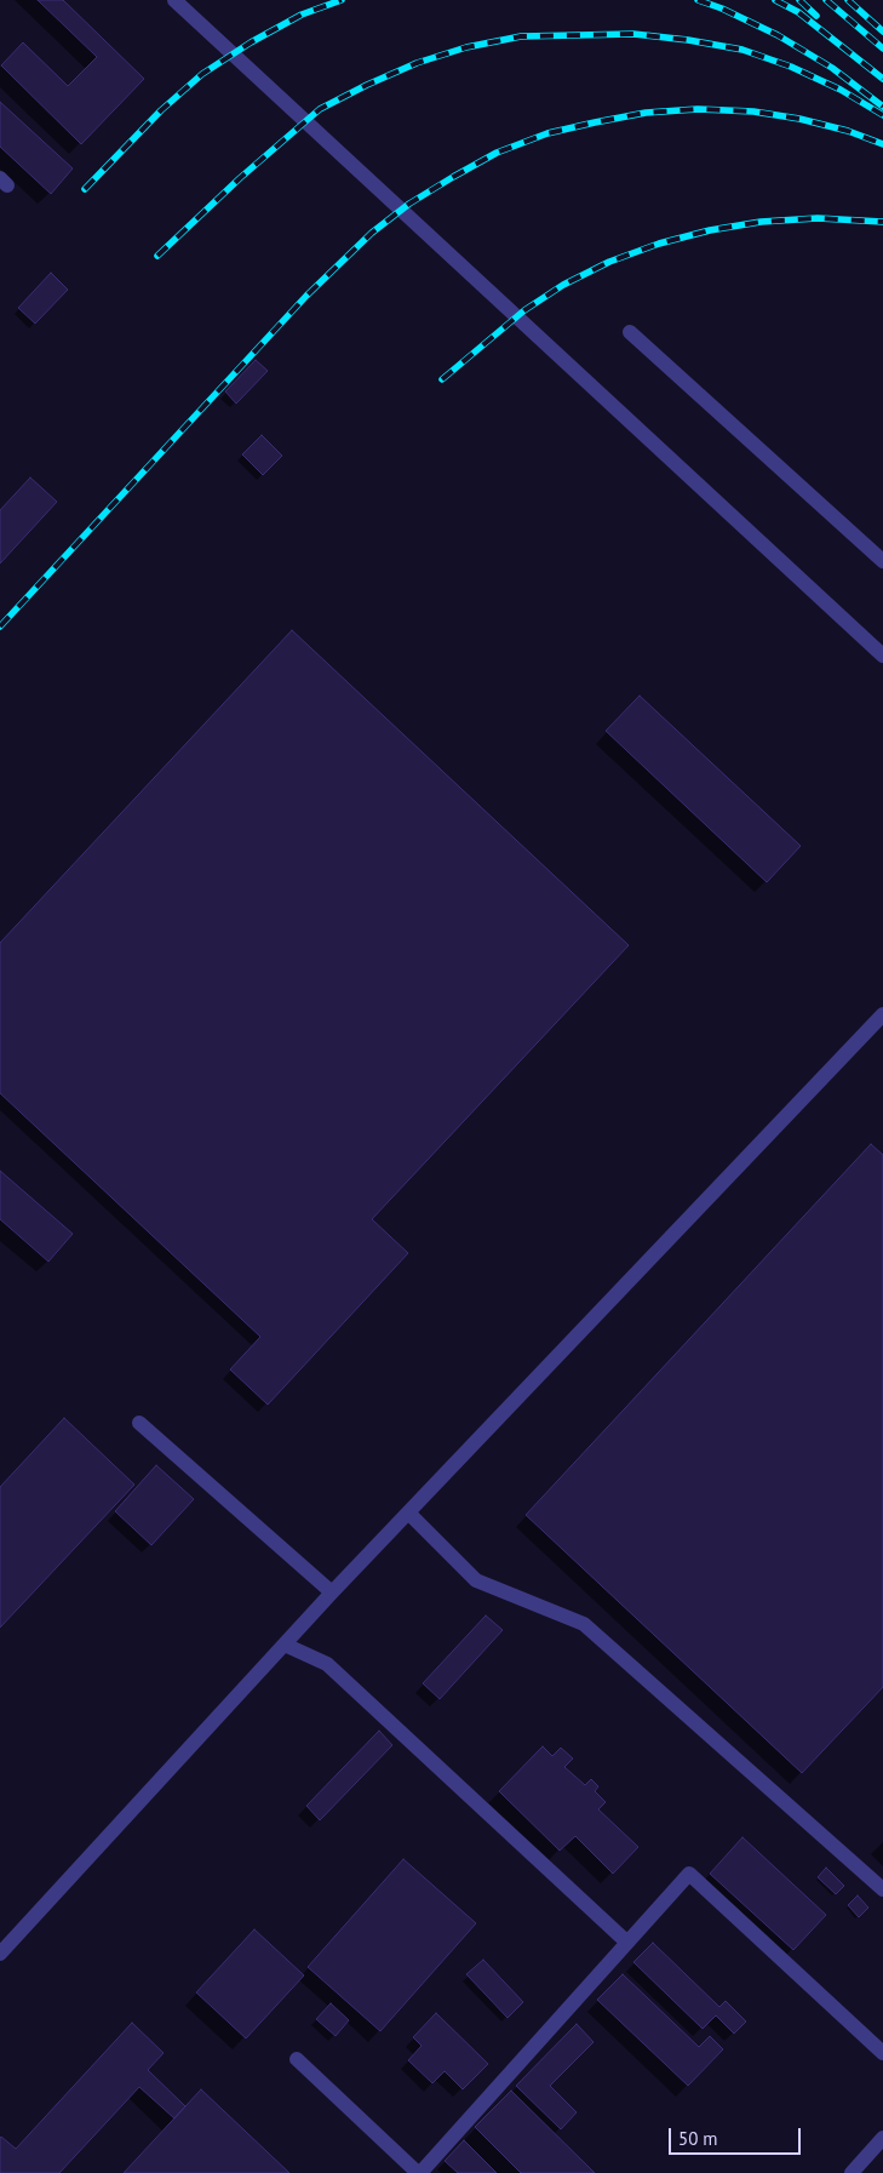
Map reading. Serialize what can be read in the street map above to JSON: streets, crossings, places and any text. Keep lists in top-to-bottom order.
{
  "scale_bar": "50 m"
}
